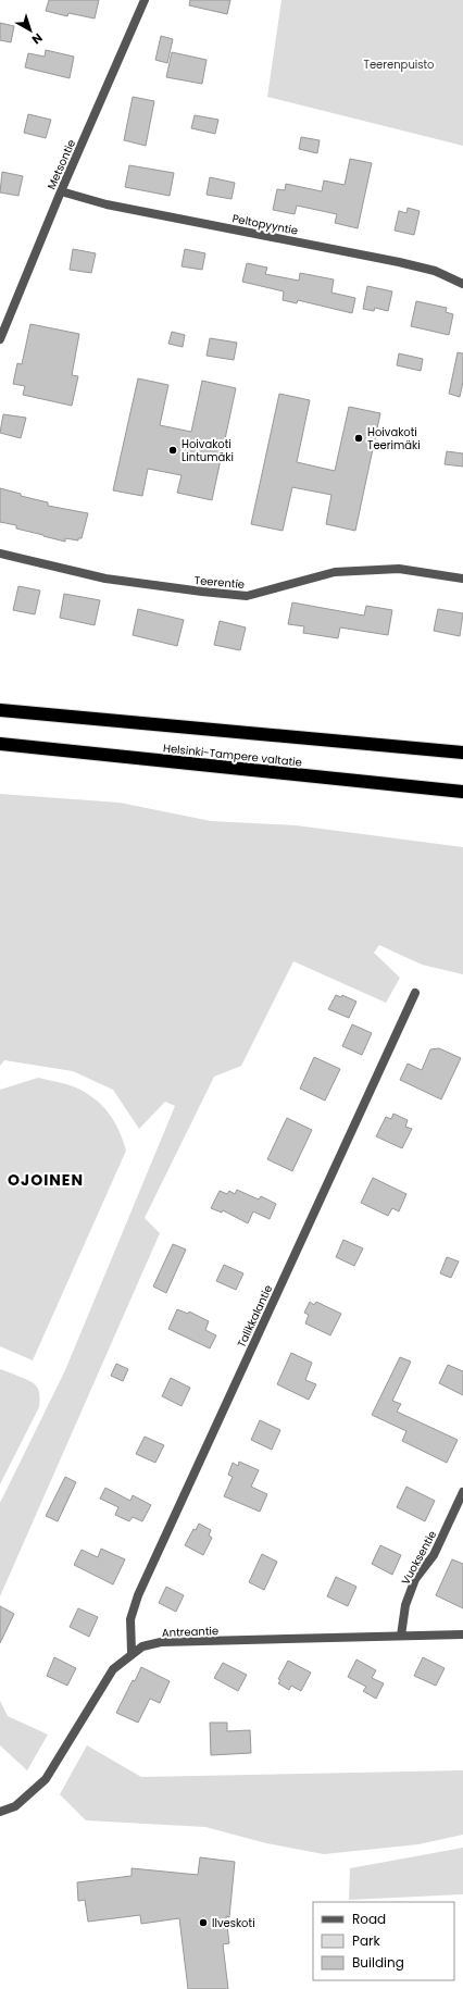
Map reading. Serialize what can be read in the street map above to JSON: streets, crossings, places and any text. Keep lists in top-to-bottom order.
{
  "streets": {
    "highway": ["Helsinki-Tampere valtatie"],
    "street": [
      "Metsontie",
      "Peltopyyntie",
      "Teerentie",
      "Talikkalantie",
      "Vuoksentie",
      "Antreantie"
    ]
  },
  "crossings": [
    ["Metsontie", "Peltopyyntie"],
    ["Talikkalantie", "Antreantie"],
    ["Vuoksentie", "Antreantie"]
  ],
  "districts": ["OJOINEN"],
  "parks": ["Teerenpuisto"],
  "places": ["Hoivakoti Teerimäki", "Hoivakoti Lintumäki", "Ilveskoti"],
  "legend": ["Road", "Park", "Building"],
  "north": "bottom right"
}
